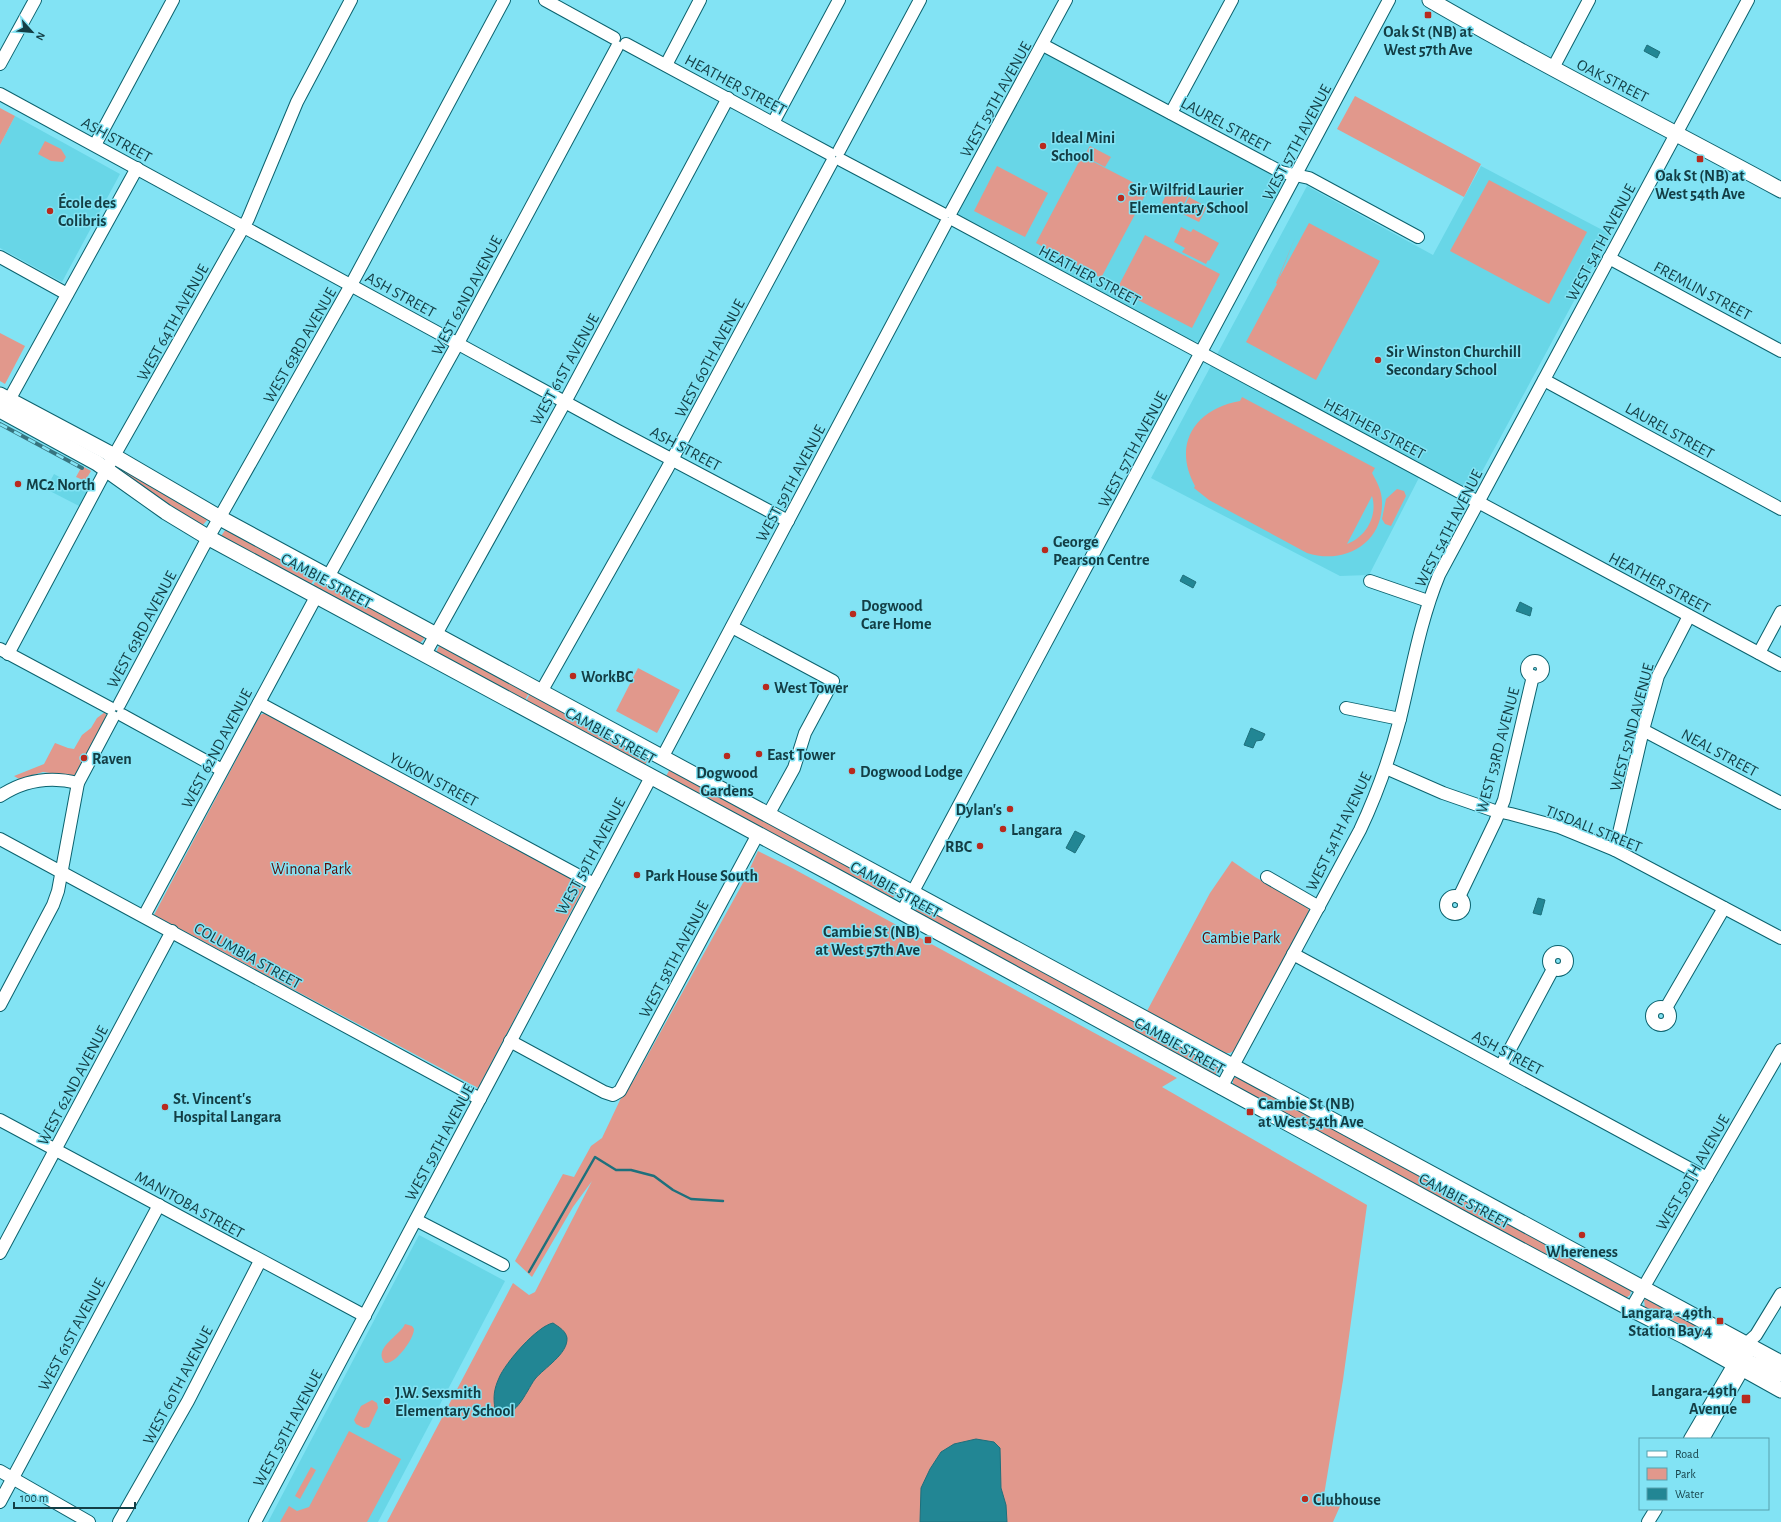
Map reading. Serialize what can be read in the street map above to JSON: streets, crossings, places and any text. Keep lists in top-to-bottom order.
{
  "streets": {
    "main road": ["OAK STREET", "CAMBIE STREET"],
    "street": [
      "HEATHER STREET",
      "WEST 59TH AVENUE",
      "LAUREL STREET",
      "ASH STREET",
      "WEST 57TH AVENUE",
      "WEST 54TH AVENUE",
      "FREMLIN STREET",
      "WEST 62ND AVENUE",
      "WEST 64TH AVENUE",
      "WEST 63RD AVENUE",
      "WEST 60TH AVENUE",
      "WEST 61ST AVENUE",
      "WEST 52ND AVENUE",
      "WEST 53RD AVENUE",
      "NEAL STREET",
      "YUKON STREET",
      "TISDALL STREET",
      "COLUMBIA STREET",
      "WEST 58TH AVENUE",
      "WEST 50TH AVENUE",
      "MANITOBA STREET"
    ]
  },
  "crossings": [
    ["OAK STREET", "WEST 54TH AVENUE"],
    ["HEATHER STREET", "WEST 59TH AVENUE"],
    ["HEATHER STREET", "WEST 57TH AVENUE"],
    ["HEATHER STREET", "WEST 54TH AVENUE"],
    ["HEATHER STREET", "WEST 62ND AVENUE"],
    ["HEATHER STREET", "WEST 60TH AVENUE"],
    ["HEATHER STREET", "WEST 61ST AVENUE"],
    ["HEATHER STREET", "WEST 52ND AVENUE"],
    ["WEST 59TH AVENUE", "LAUREL STREET"],
    ["WEST 59TH AVENUE", "ASH STREET"],
    ["WEST 59TH AVENUE", "CAMBIE STREET"],
    ["WEST 59TH AVENUE", "YUKON STREET"],
    ["WEST 59TH AVENUE", "COLUMBIA STREET"],
    ["WEST 59TH AVENUE", "WEST 58TH AVENUE"],
    ["WEST 59TH AVENUE", "MANITOBA STREET"],
    ["LAUREL STREET", "WEST 57TH AVENUE"],
    ["LAUREL STREET", "WEST 54TH AVENUE"],
    ["ASH STREET", "WEST 54TH AVENUE"],
    ["ASH STREET", "WEST 62ND AVENUE"],
    ["ASH STREET", "WEST 64TH AVENUE"],
    ["ASH STREET", "WEST 63RD AVENUE"],
    ["ASH STREET", "WEST 60TH AVENUE"],
    ["ASH STREET", "WEST 61ST AVENUE"],
    ["ASH STREET", "WEST 50TH AVENUE"],
    ["WEST 57TH AVENUE", "CAMBIE STREET"],
    ["WEST 54TH AVENUE", "FREMLIN STREET"],
    ["WEST 54TH AVENUE", "CAMBIE STREET"],
    ["WEST 54TH AVENUE", "TISDALL STREET"],
    ["WEST 62ND AVENUE", "CAMBIE STREET"],
    ["WEST 62ND AVENUE", "YUKON STREET"],
    ["WEST 62ND AVENUE", "COLUMBIA STREET"],
    ["WEST 62ND AVENUE", "MANITOBA STREET"],
    ["WEST 64TH AVENUE", "CAMBIE STREET"],
    ["WEST 63RD AVENUE", "CAMBIE STREET"],
    ["WEST 63RD AVENUE", "COLUMBIA STREET"],
    ["WEST 60TH AVENUE", "CAMBIE STREET"],
    ["WEST 60TH AVENUE", "MANITOBA STREET"],
    ["WEST 61ST AVENUE", "CAMBIE STREET"],
    ["WEST 61ST AVENUE", "MANITOBA STREET"],
    ["CAMBIE STREET", "WEST 58TH AVENUE"],
    ["CAMBIE STREET", "WEST 50TH AVENUE"],
    ["WEST 52ND AVENUE", "NEAL STREET"],
    ["WEST 52ND AVENUE", "TISDALL STREET"],
    ["WEST 53RD AVENUE", "TISDALL STREET"]
  ],
  "parks": ["Winona Park", "Cambie Park"],
  "places": {
    "transit": [
      "Oak St (NB) at West 57th Ave",
      "Oak St (NB) at West 54th Ave",
      "Cambie St (NB) at West 57th Ave",
      "Cambie St (NB) at West 54th Ave",
      "Langara - 49th Station Bay 4",
      "Langara-49th Avenue"
    ],
    "other": [
      "Ideal Mini School",
      "Sir Wilfrid Laurier Elementary School",
      "École des Colibris",
      "Sir Winston Churchill Secondary School",
      "MC2 North",
      "George Pearson Centre",
      "Dogwood Care Home",
      "WorkBC",
      "West Tower",
      "East Tower",
      "Dogwood Gardens",
      "Raven",
      "Dogwood Lodge",
      "Dylan's",
      "Langara",
      "RBC",
      "Park House South",
      "St. Vincent's Hospital Langara",
      "Whereness",
      "J.W. Sexsmith Elementary School",
      "Clubhouse"
    ]
  },
  "legend": ["Road", "Park", "Water"],
  "scale_bar": "100 m",
  "north": "bottom right"
}
